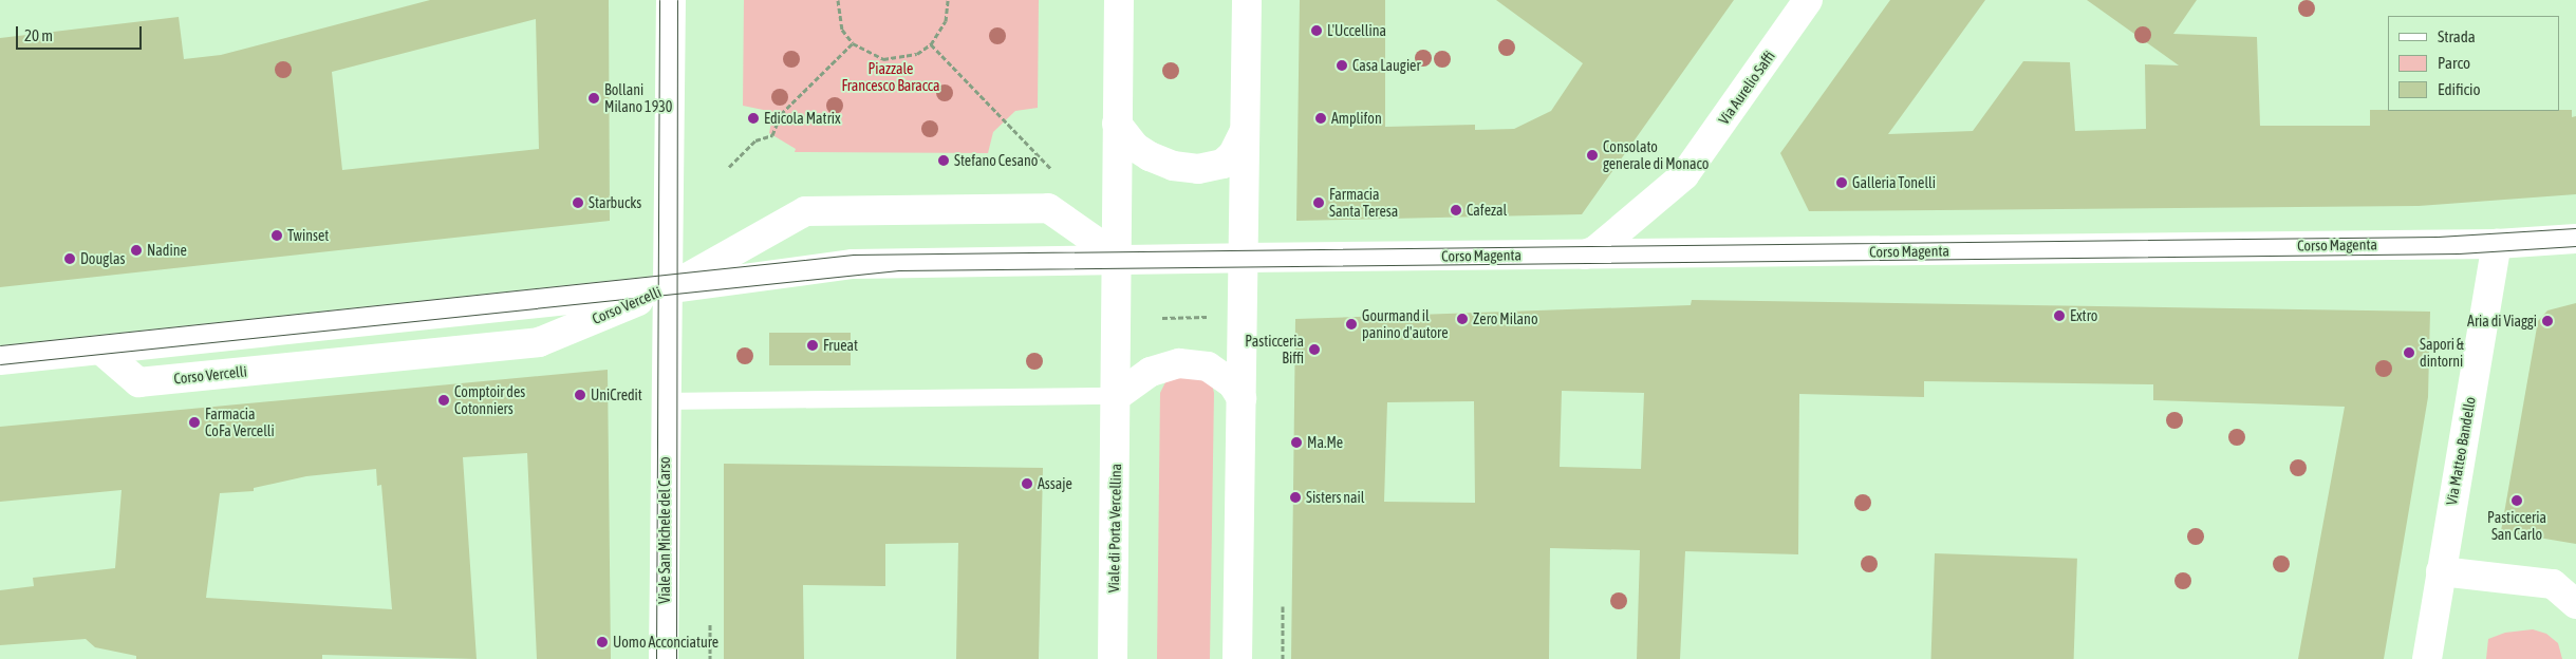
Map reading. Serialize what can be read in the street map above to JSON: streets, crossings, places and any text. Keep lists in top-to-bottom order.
{
  "streets": {
    "street": [
      "Via Aurelio Saffi",
      "Corso Magenta",
      "Corso Vercelli",
      "Via Matteo Bandello",
      "Viale di Porta Vercellina",
      "Viale San Michele del Carso"
    ]
  },
  "crossings": [
    ["Via Aurelio Saffi", "Corso Magenta"],
    ["Corso Magenta", "Via Matteo Bandello"]
  ],
  "parks": ["Piazzale Francesco Baracca"],
  "places": [
    "L'Uccellina",
    "Casa Laugier",
    "Bollani Milano 1930",
    "Edicola Matrix",
    "Amplifon",
    "Consolato generale di Monaco",
    "Stefano Cesano",
    "Galleria Tonelli",
    "Starbucks",
    "Farmacia Santa Teresa",
    "Cafezal",
    "Twinset",
    "Nadine",
    "Douglas",
    "Extro",
    "Zero Milano",
    "Aria di Viaggi",
    "Gourmand il panino d'autore",
    "Frueat",
    "Pasticceria Biffi",
    "Sapori & dintorni",
    "UniCredit",
    "Comptoir des Cotonniers",
    "Farmacia CoFa Vercelli",
    "Ma.Me",
    "Assaje",
    "Sisters nail",
    "Pasticceria San Carlo",
    "Uomo Acconciature"
  ],
  "legend": ["Strada", "Parco", "Edificio"],
  "scale_bar": "20 m"
}
